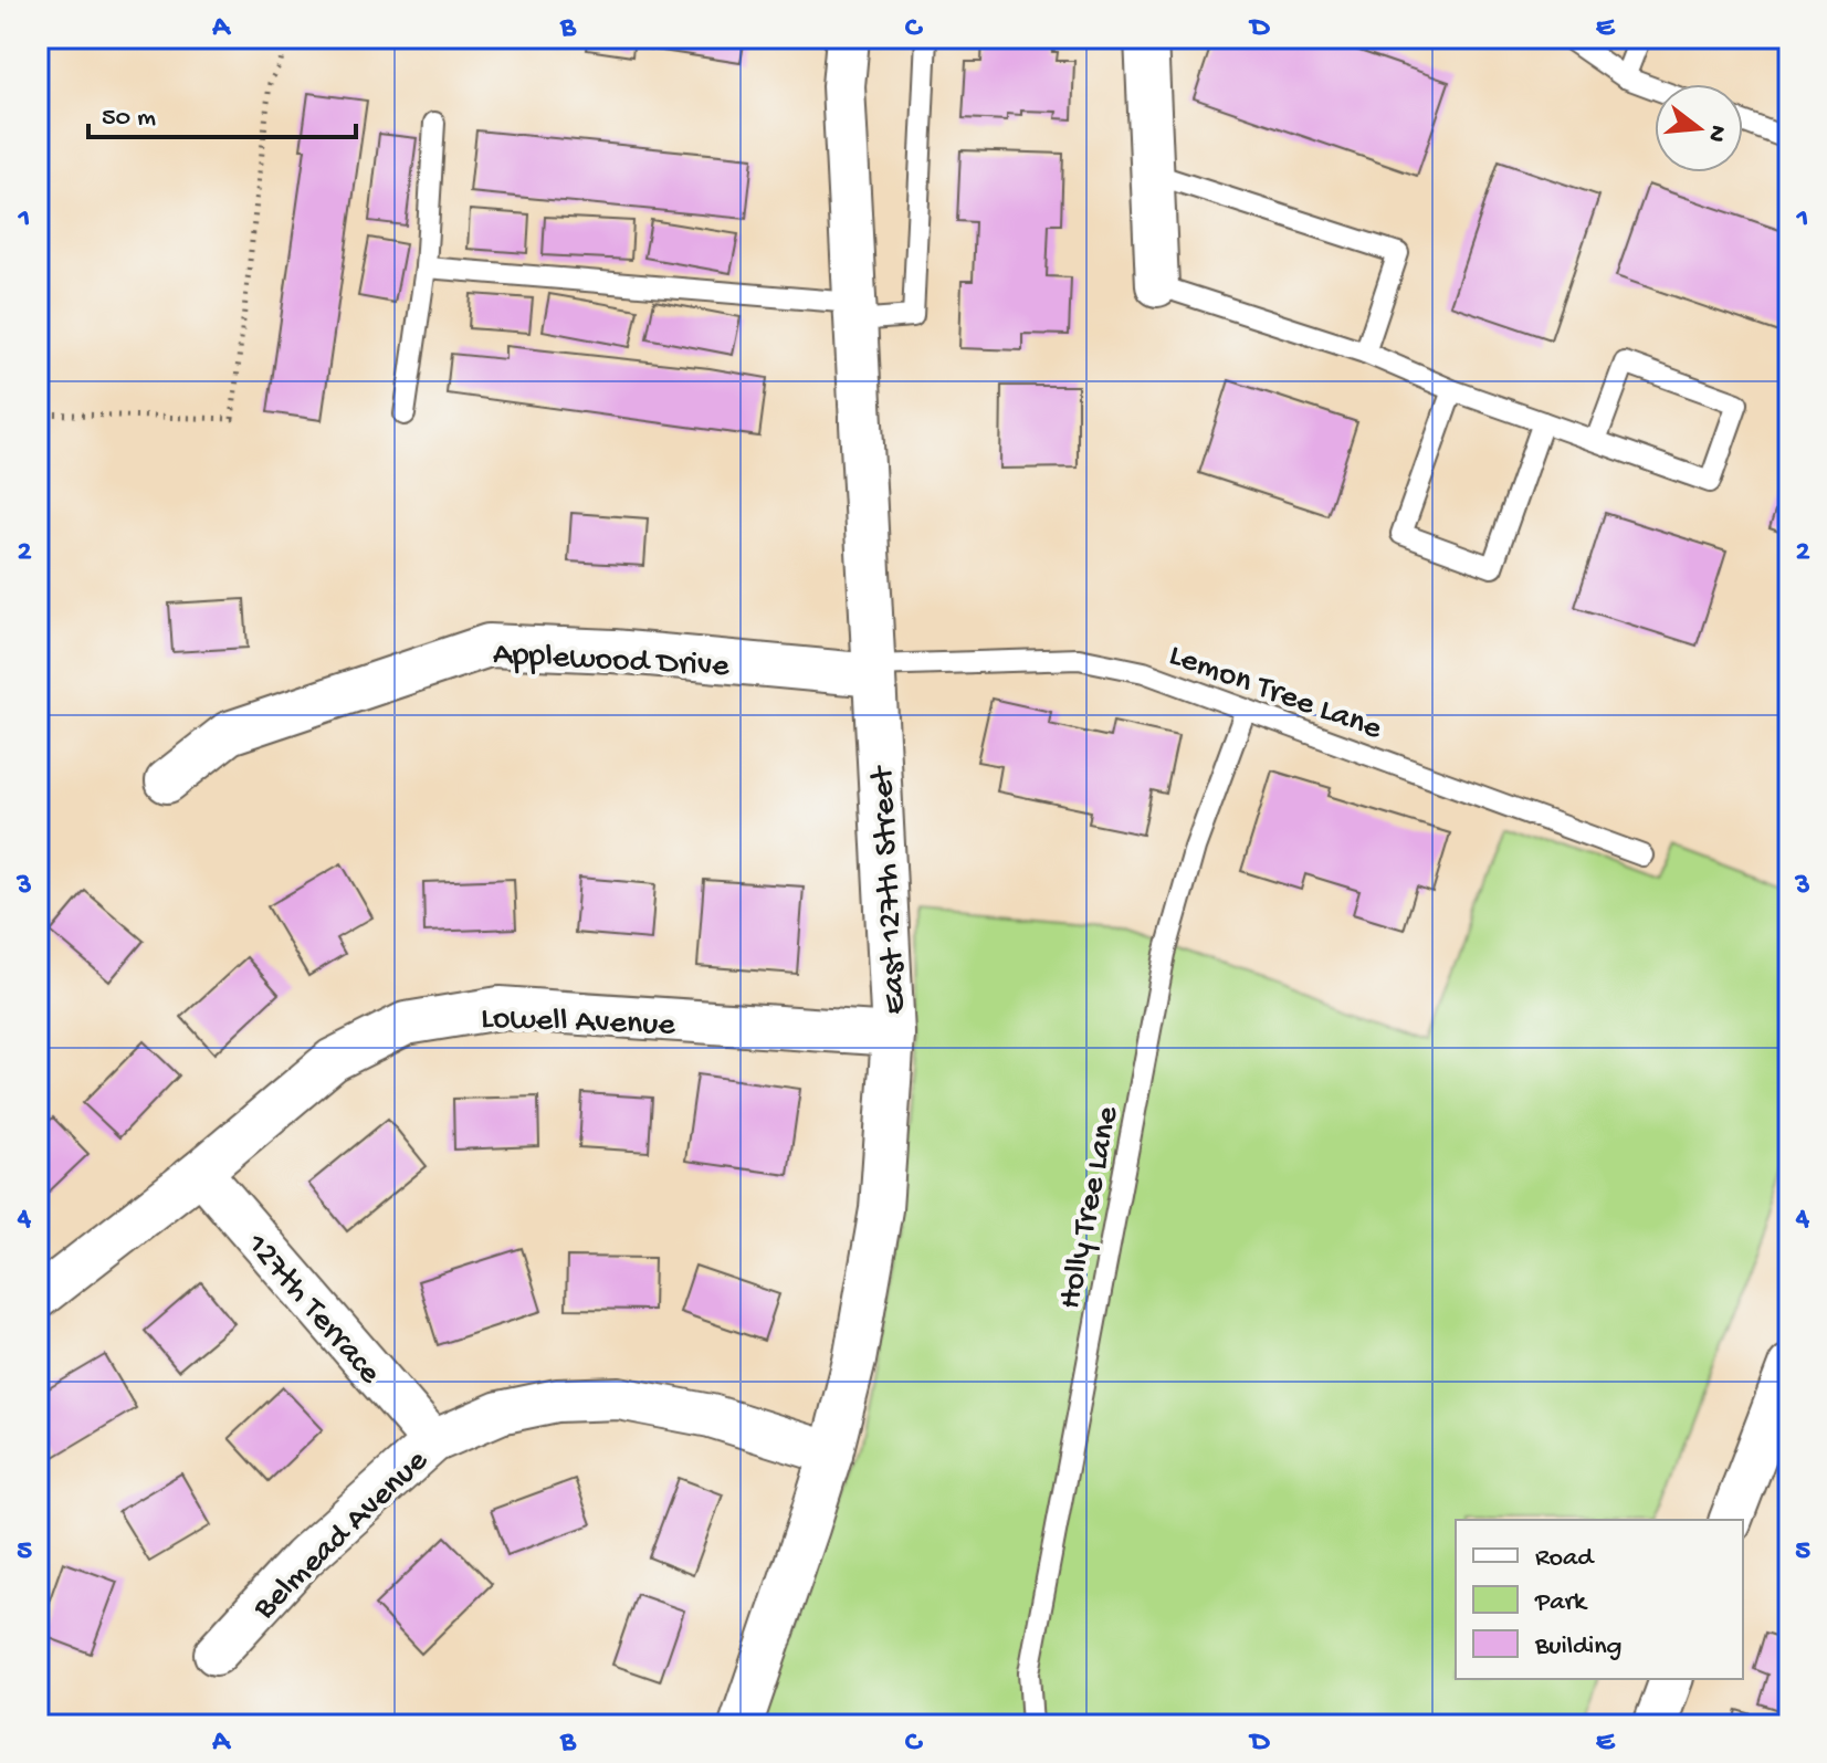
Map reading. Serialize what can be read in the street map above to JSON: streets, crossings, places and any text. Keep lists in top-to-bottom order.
{
  "streets": {
    "street": [
      "Applewood Drive",
      "East 127th Street",
      "Lowell Avenue",
      "127th Terrace",
      "Belmead Avenue"
    ],
    "lane": ["Lemon Tree Lane", "Holly Tree Lane"]
  },
  "crossings": [
    ["Applewood Drive", "Lemon Tree Lane"],
    ["Applewood Drive", "East 127th Street"],
    ["Lemon Tree Lane", "East 127th Street"],
    ["Lemon Tree Lane", "Holly Tree Lane"],
    ["East 127th Street", "Lowell Avenue"],
    ["East 127th Street", "Belmead Avenue"],
    ["Lowell Avenue", "127th Terrace"],
    ["127th Terrace", "Belmead Avenue"]
  ],
  "legend": ["Road", "Park", "Building"],
  "scale_bar": "50 m",
  "north": "right",
  "grid": {
    "columns": [
      "A",
      "B",
      "C",
      "D",
      "E"
    ],
    "rows": [
      "1",
      "2",
      "3",
      "4",
      "5"
    ]
  }
}
